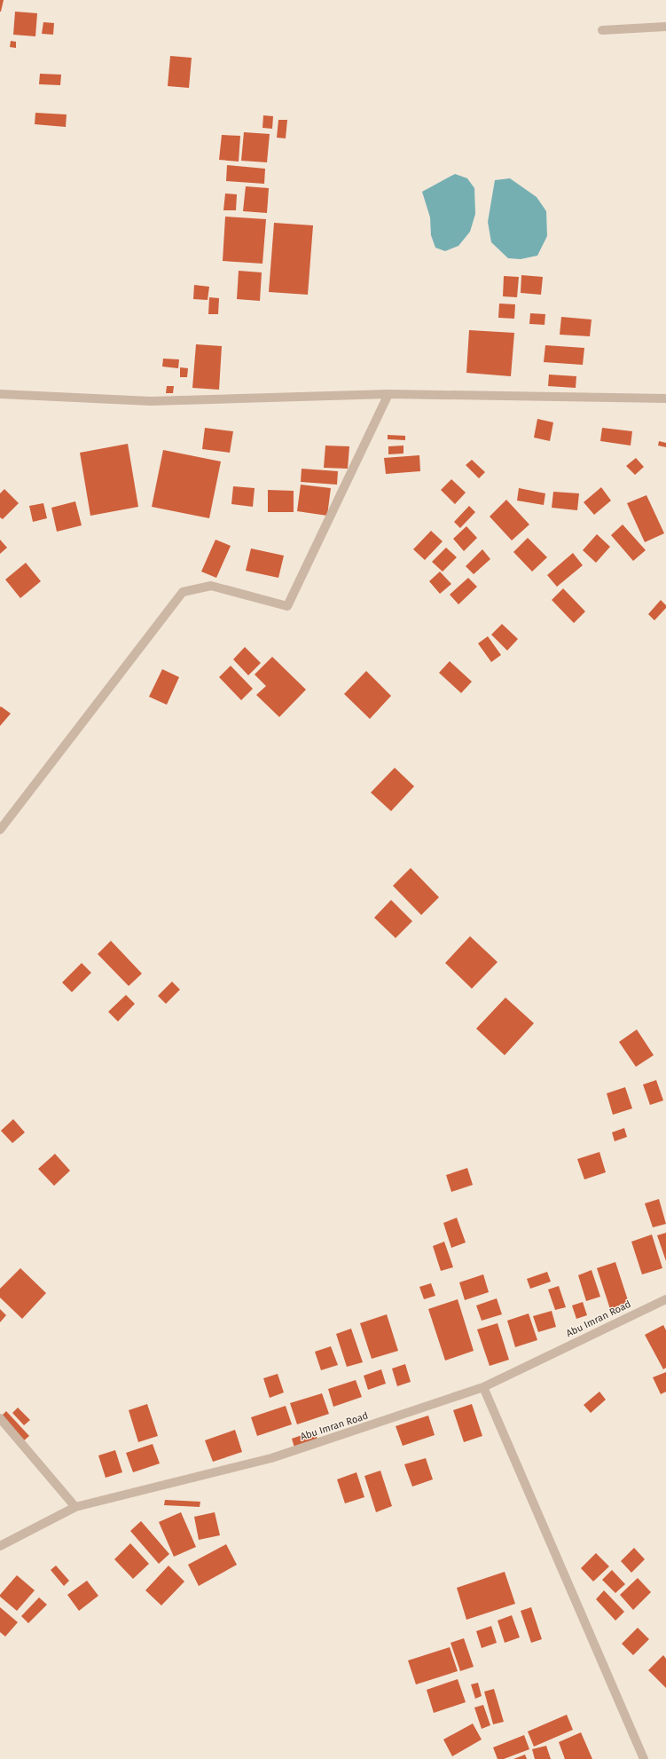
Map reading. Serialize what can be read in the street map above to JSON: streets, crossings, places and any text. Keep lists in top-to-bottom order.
{
  "streets": {
    "street": ["Abu Imran Road"]
  }
}
